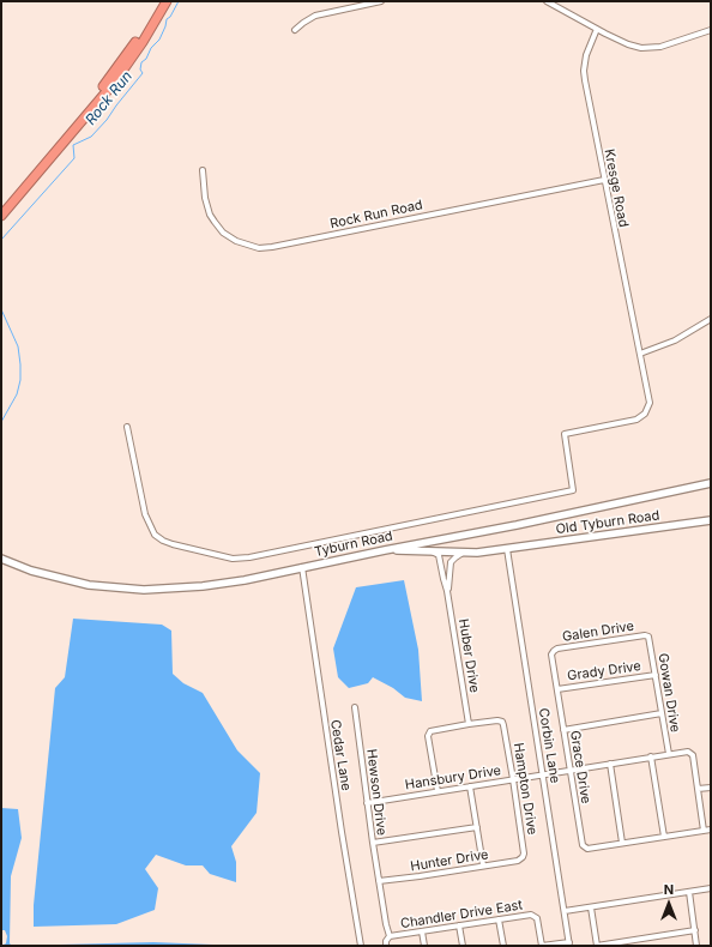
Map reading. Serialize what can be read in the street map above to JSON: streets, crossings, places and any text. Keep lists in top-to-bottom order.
{
  "streets": {
    "main road": ["Old Tyburn Road", "Tyburn Road"],
    "street": [
      "Kresge Road",
      "Rock Run Road",
      "Galen Drive",
      "Huber Drive",
      "Grady Drive",
      "Gowan Drive",
      "Corbin Lane",
      "Cedar Lane",
      "Grace Drive",
      "Hansbury Drive",
      "Hampton Drive",
      "Hewson Drive",
      "Hunter Drive",
      "Chandler Drive East"
    ]
  },
  "crossings": [
    ["Kresge Road", "Rock Run Road"],
    ["Old Tyburn Road", "Tyburn Road"],
    ["Old Tyburn Road", "Huber Drive"],
    ["Old Tyburn Road", "Corbin Lane"],
    ["Tyburn Road", "Cedar Lane"],
    ["Galen Drive", "Gowan Drive"],
    ["Galen Drive", "Grace Drive"],
    ["Huber Drive", "Hampton Drive"],
    ["Grady Drive", "Gowan Drive"],
    ["Grady Drive", "Grace Drive"],
    ["Gowan Drive", "Hansbury Drive"],
    ["Corbin Lane", "Hansbury Drive"],
    ["Grace Drive", "Hansbury Drive"],
    ["Hansbury Drive", "Hampton Drive"],
    ["Hansbury Drive", "Hewson Drive"],
    ["Hampton Drive", "Hunter Drive"],
    ["Hewson Drive", "Hunter Drive"],
    ["Hewson Drive", "Chandler Drive East"]
  ],
  "water": ["Rock Run"],
  "north": "top"
}
